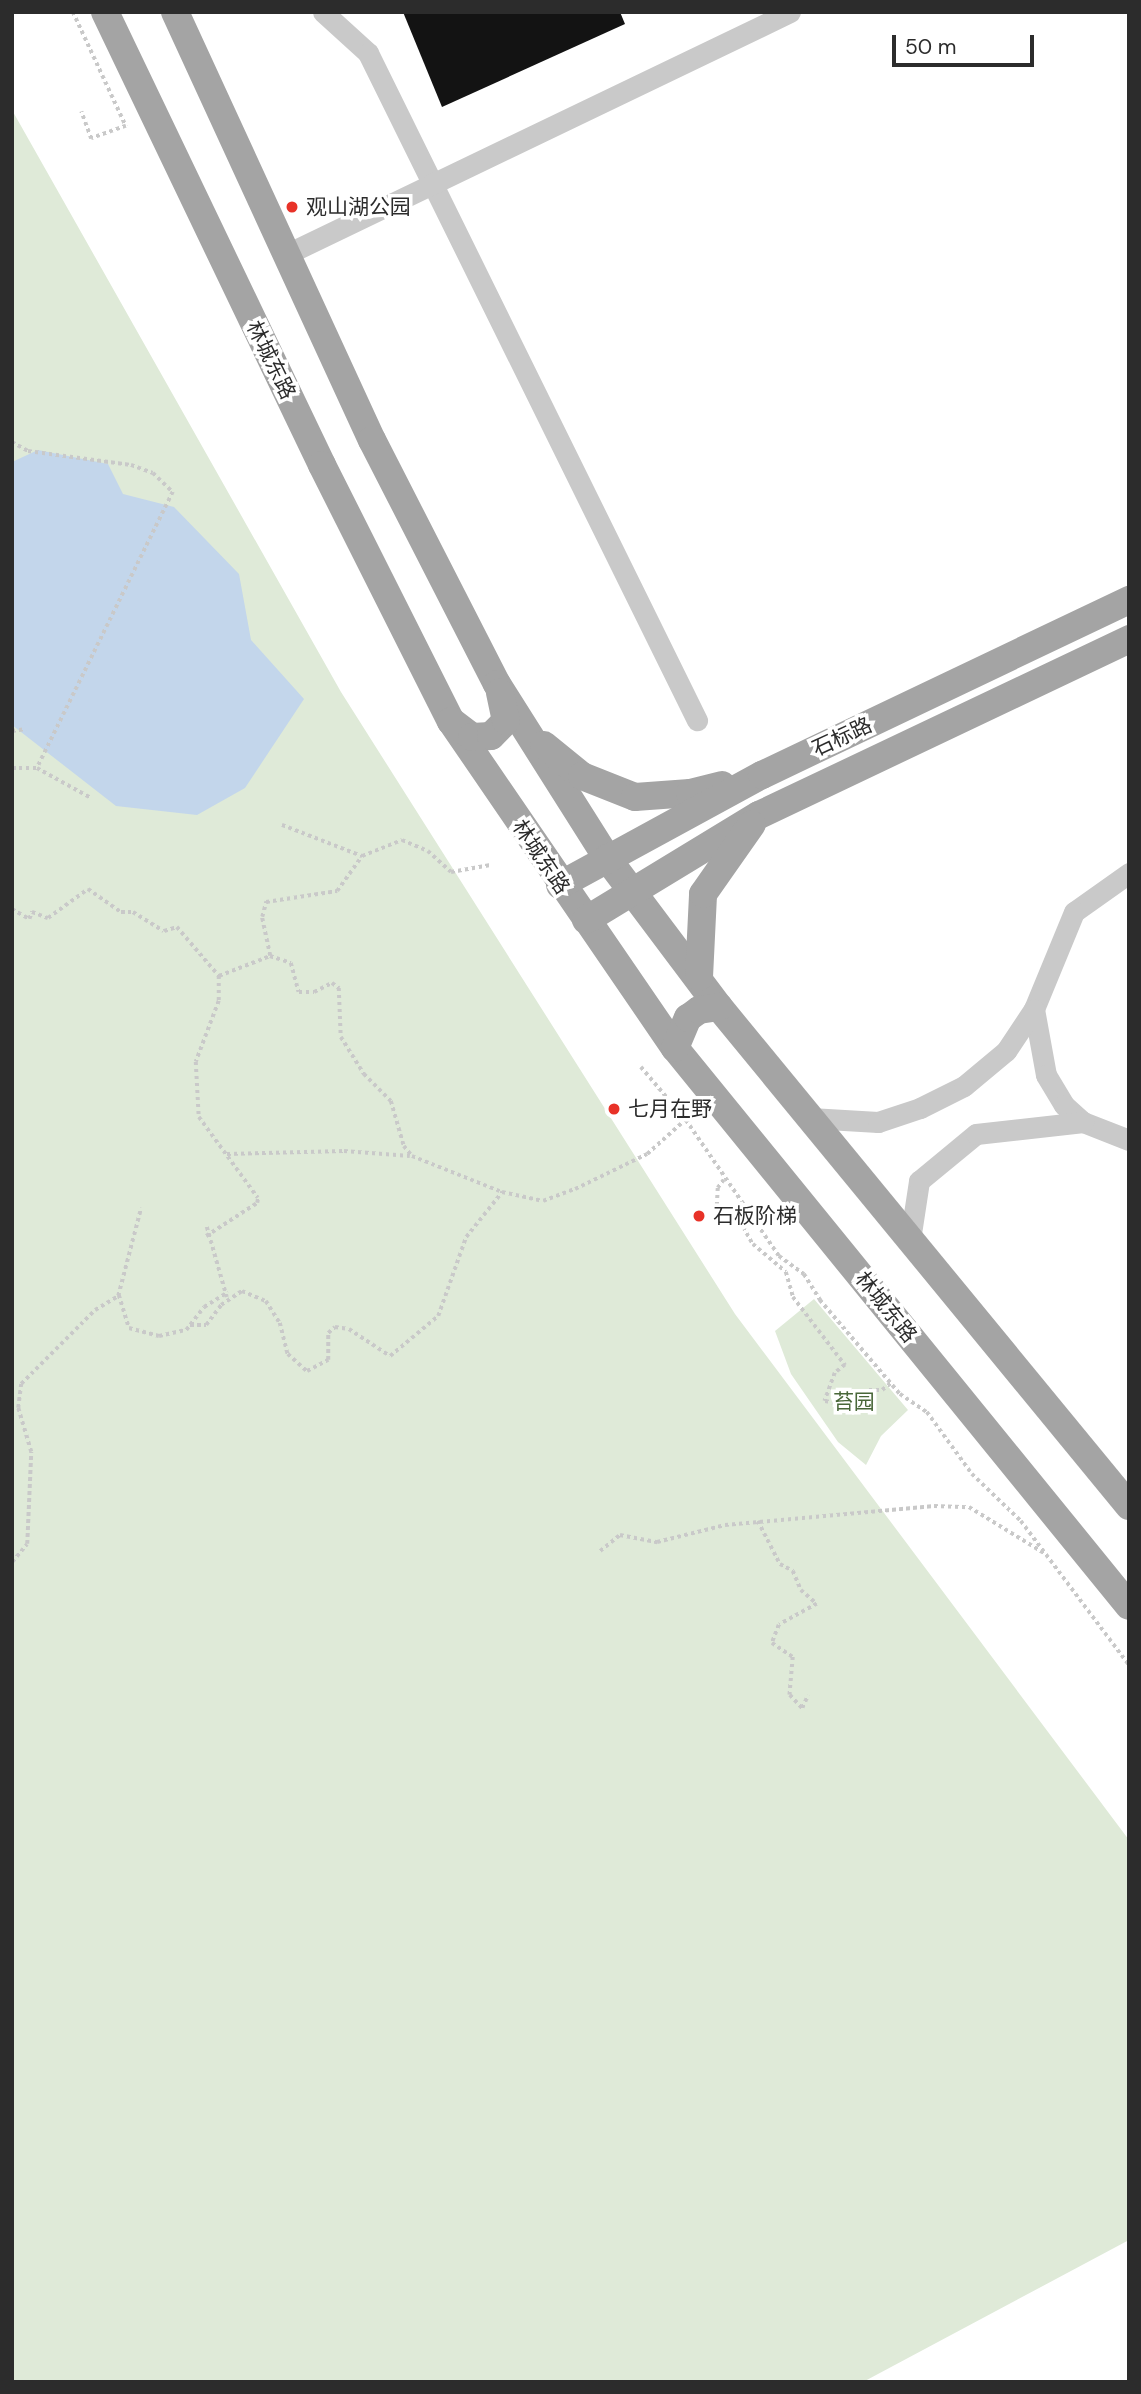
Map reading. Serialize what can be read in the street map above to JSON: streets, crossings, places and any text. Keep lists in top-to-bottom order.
{
  "streets": {
    "main road": ["林城东路", "石标路"]
  },
  "crossings": [
    ["林城东路", "石标路"]
  ],
  "parks": ["苔园"],
  "places": ["观山湖公园", "七月在野", "石板阶梯"],
  "scale_bar": "50 m"
}
